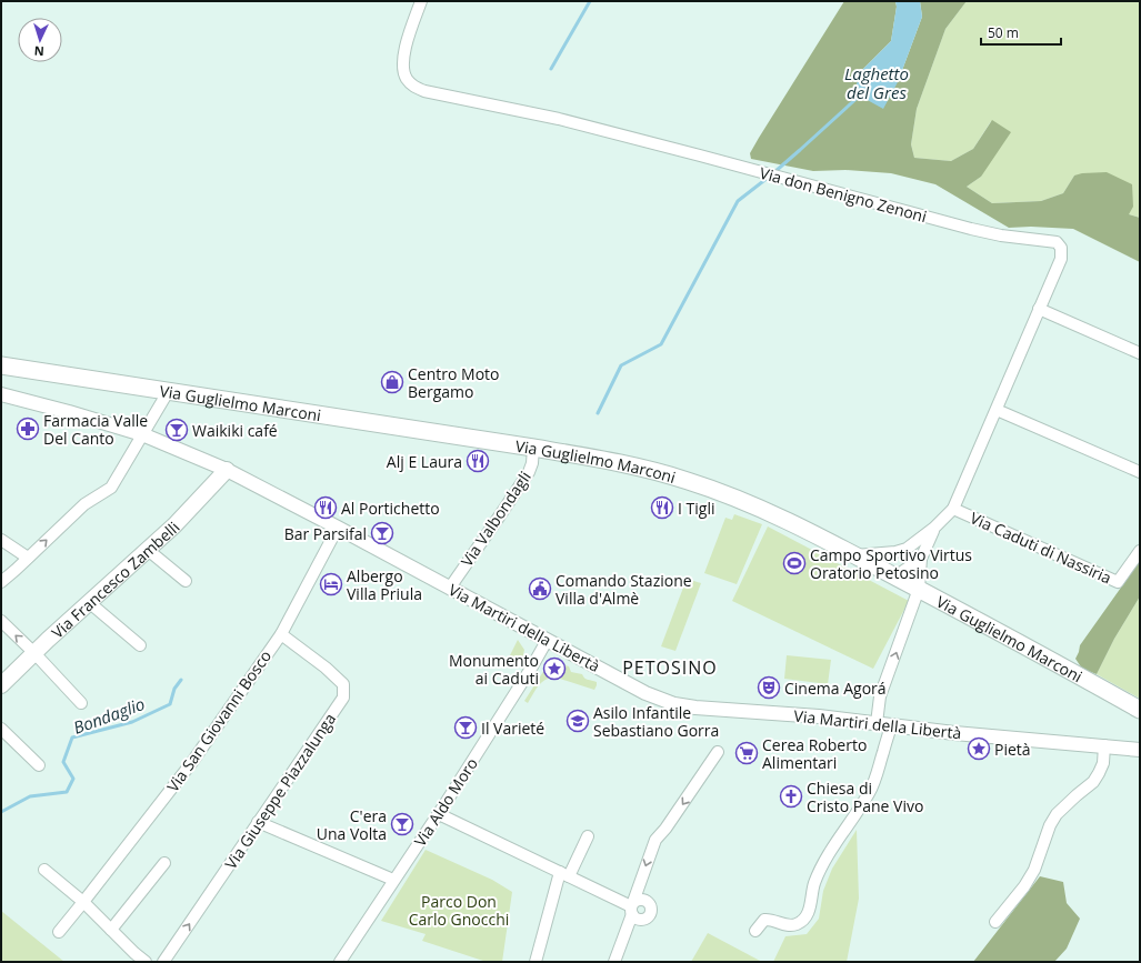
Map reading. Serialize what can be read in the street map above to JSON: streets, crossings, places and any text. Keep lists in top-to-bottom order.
{
  "streets": {
    "main road": ["Via Guglielmo Marconi", "Via Francesco Zambelli"],
    "street": [
      "Via don Benigno Zenoni",
      "Via Valbondagli",
      "Via Caduti di Nassiria",
      "Via Martiri della Libertà",
      "Via San Giovanni Bosco",
      "Via Giuseppe Piazzalunga",
      "Via Aldo Moro"
    ]
  },
  "crossings": [
    ["Via don Benigno Zenoni", "Via Guglielmo Marconi"],
    ["Via don Benigno Zenoni", "Via Caduti di Nassiria"],
    ["Via don Benigno Zenoni", "Via Martiri della Libertà"],
    ["Via Guglielmo Marconi", "Via Valbondagli"],
    ["Via Valbondagli", "Via Martiri della Libertà"],
    ["Via Francesco Zambelli", "Via Martiri della Libertà"],
    ["Via Martiri della Libertà", "Via San Giovanni Bosco"],
    ["Via Martiri della Libertà", "Via Aldo Moro"],
    ["Via San Giovanni Bosco", "Via Giuseppe Piazzalunga"]
  ],
  "districts": ["PETOSINO"],
  "water": ["Laghetto del Gres", "Bondaglio"],
  "parks": ["Parco Don Carlo Gnocchi"],
  "places": {
    "shop": ["Centro Moto Bergamo"],
    "pharmacy": ["Farmacia Valle Del Canto"],
    "bar": [
      "Waikiki café",
      "Bar Parsifal",
      "Il Varieté",
      "C'era Una Volta"
    ],
    "restaurant": ["Alj E Laura", "Al Portichetto", "I Tigli"],
    "sports": ["Campo Sportivo Virtus Oratorio Petosino"],
    "hotel": ["Albergo Villa Priula"],
    "public building": ["Comando Stazione Villa d'Almè"],
    "place": ["Monumento ai Caduti", "Pietà"],
    "theatre": ["Cinema Agorá"],
    "school or university": ["Asilo Infantile Sebastiano Gorra"],
    "supermarket": ["Cerea Roberto Alimentari"],
    "church": ["Chiesa di Cristo Pane Vivo"]
  },
  "scale_bar": "50 m",
  "north": "bottom"
}
